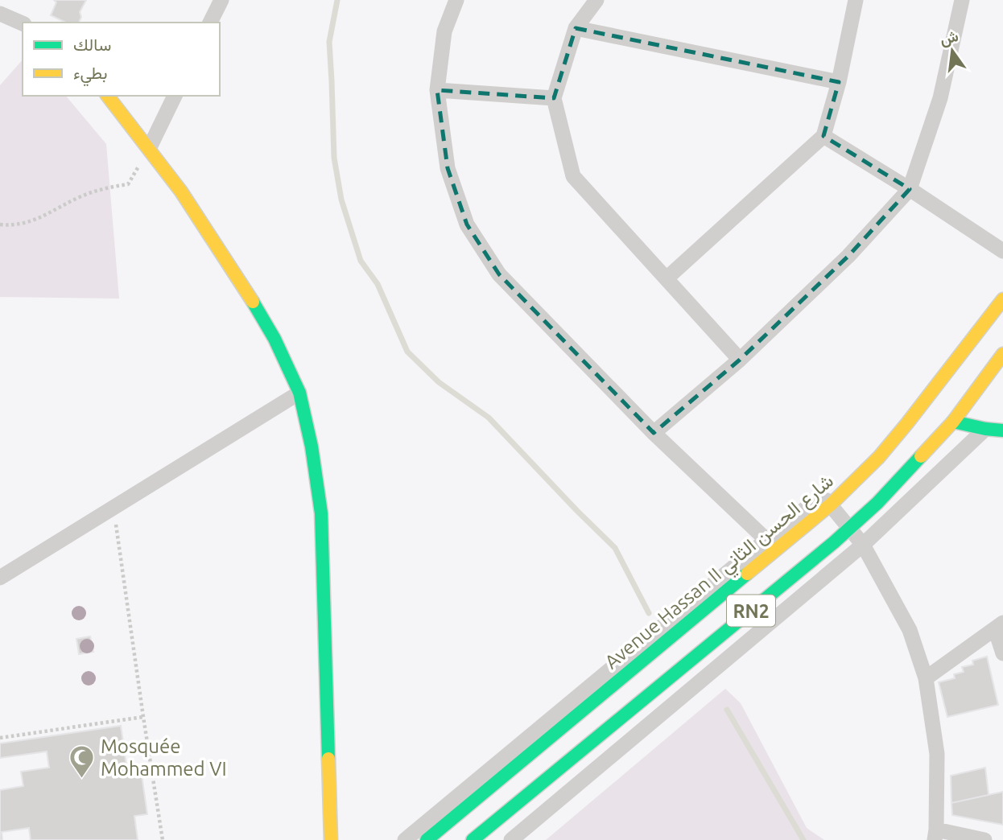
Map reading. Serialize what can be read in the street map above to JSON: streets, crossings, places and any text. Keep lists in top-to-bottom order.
{
  "streets": {
    "main road": ["Avenue Hassan II شارع الحسن الثاني", "RN2"]
  },
  "places": {
    "mosque": ["Mosquée Mohammed VI"]
  },
  "legend": ["سالك", "بطيء"],
  "north": "top"
}
